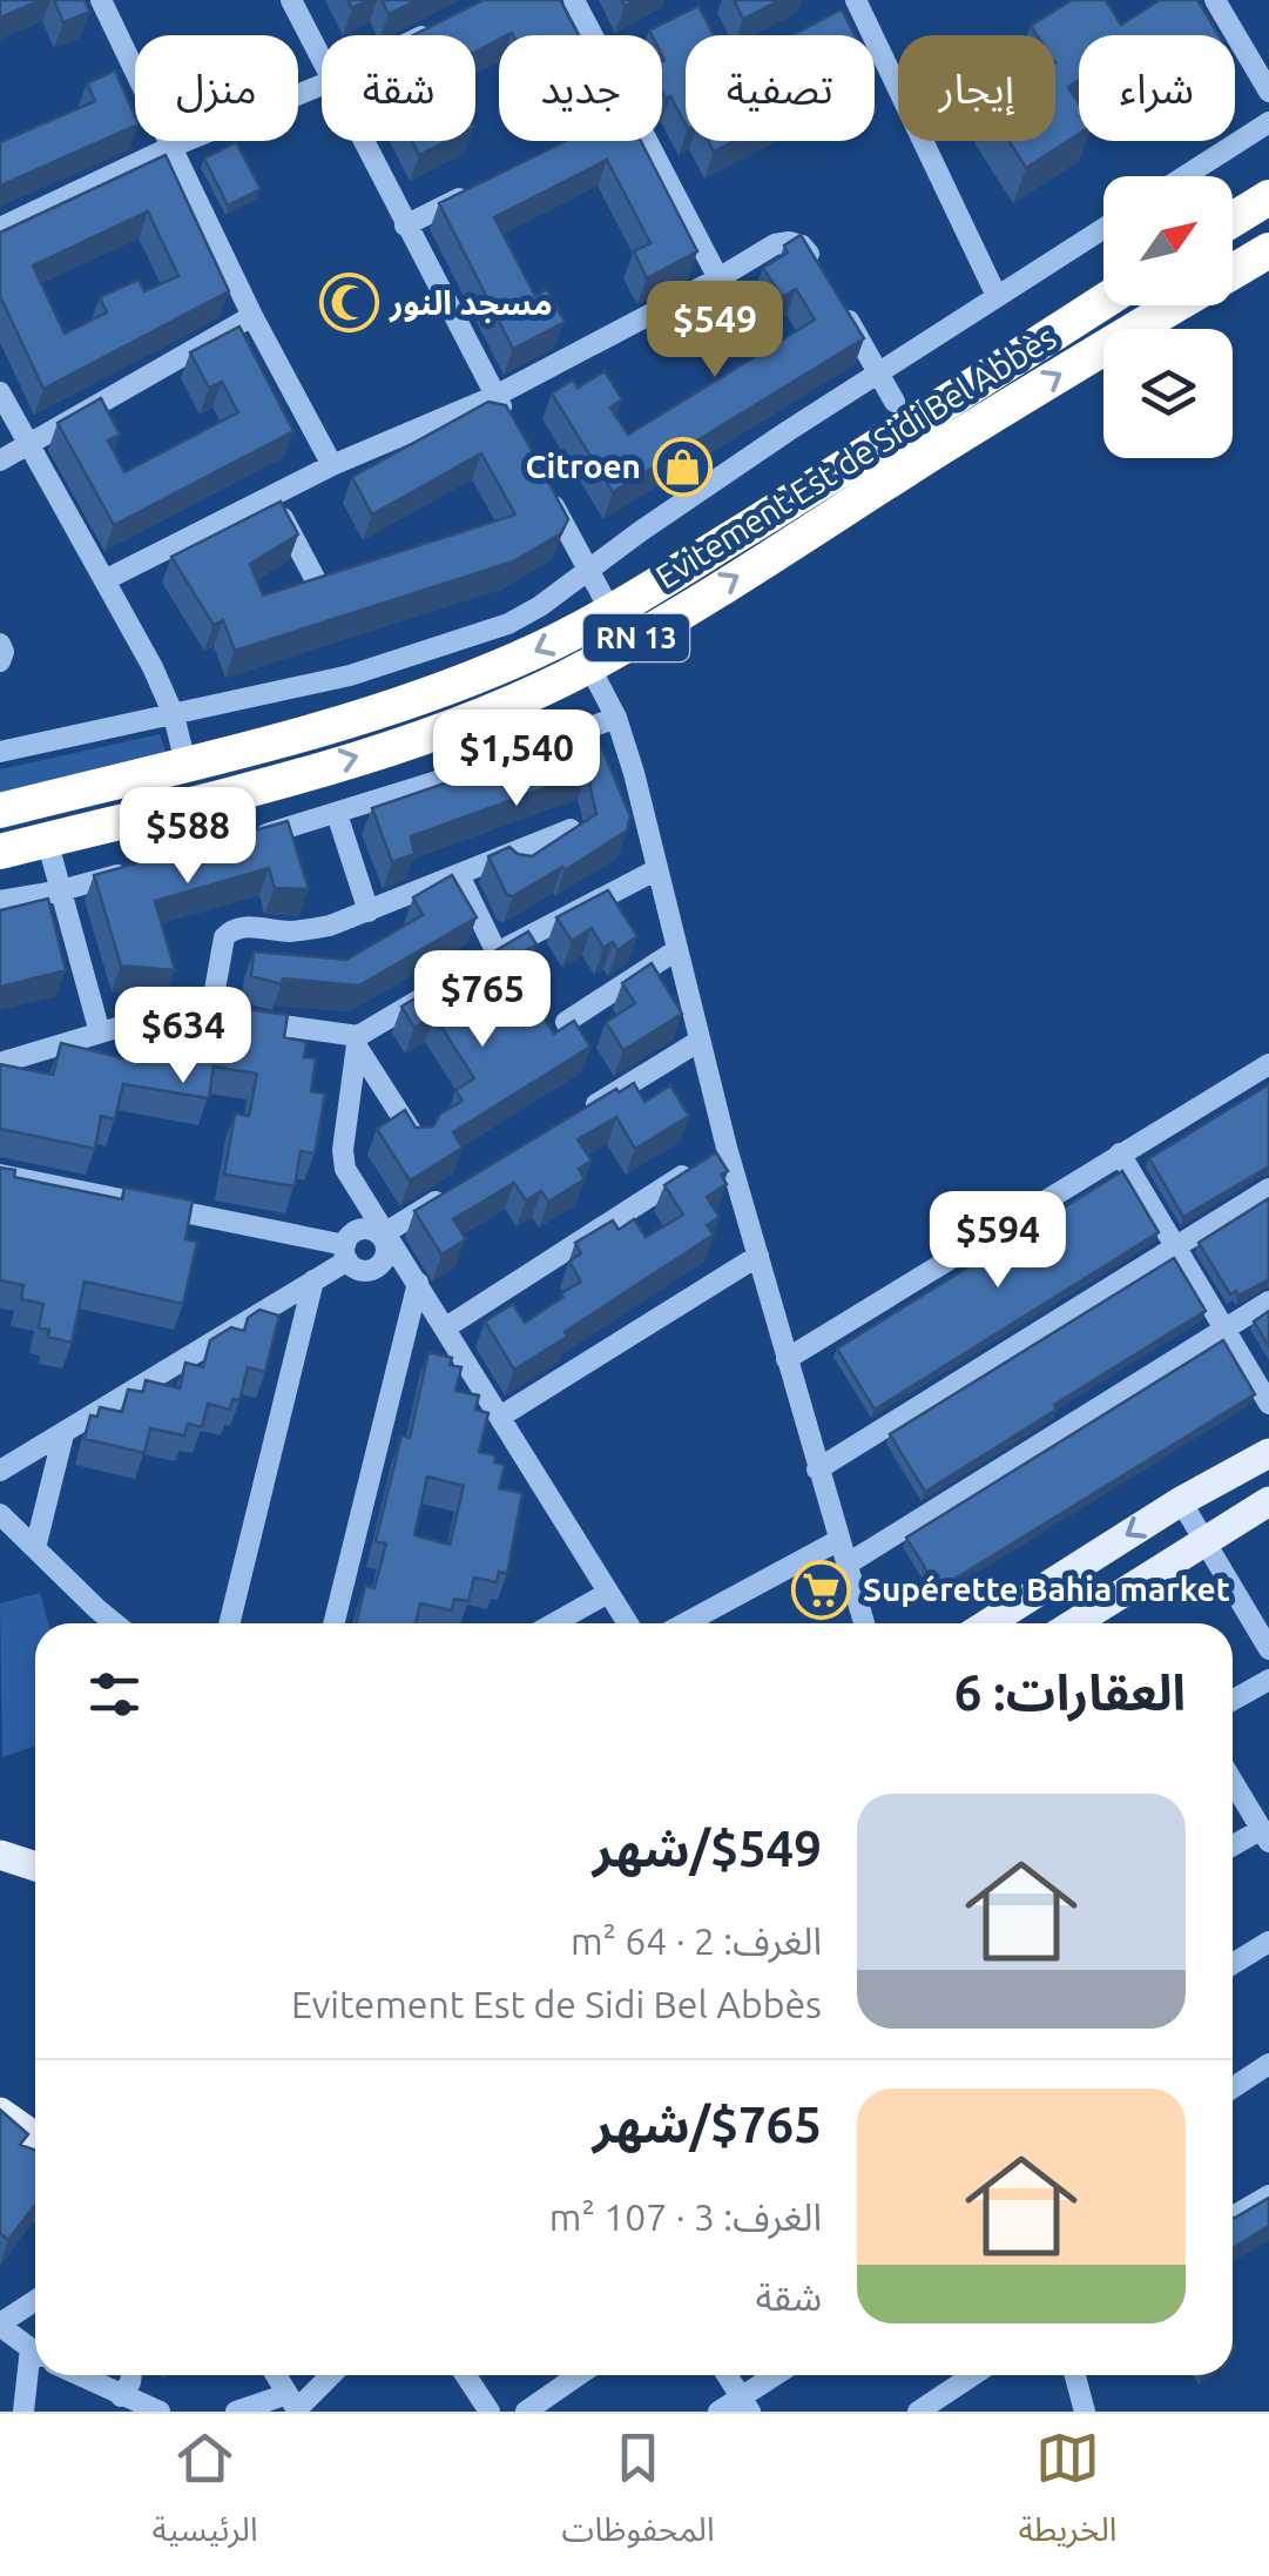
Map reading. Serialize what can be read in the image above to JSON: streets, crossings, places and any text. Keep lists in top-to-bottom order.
{
  "streets": {
    "highway": ["Evitement Est de Sidi Bel Abbès", "RN 13"]
  },
  "places": {
    "mosque": ["مسجد النور"],
    "shop": ["Citroen"],
    "supermarket": ["Supérette Bahia market"]
  },
  "north": "top right",
  "page": {
    "chip": [
      "شراء",
      "إيجار",
      "تصفية",
      "جديد",
      "شقة",
      "منزل"
    ],
    "price": [
      "$549",
      "$1,540",
      "$588",
      "$765",
      "$634",
      "$594"
    ],
    "heading": "العقارات: 6",
    "list": [
      {
        "name": "$549/شهر",
        "note": "الغرف: 2 · 64 m² · Evitement Est de Sidi Bel Abbès"
      },
      {
        "name": "$765/شهر",
        "note": "الغرف: 3 · 107 m² · شقة"
      }
    ],
    "tabs": ["الخريطة", "المحفوظات", "الرئيسية"]
  }
}
